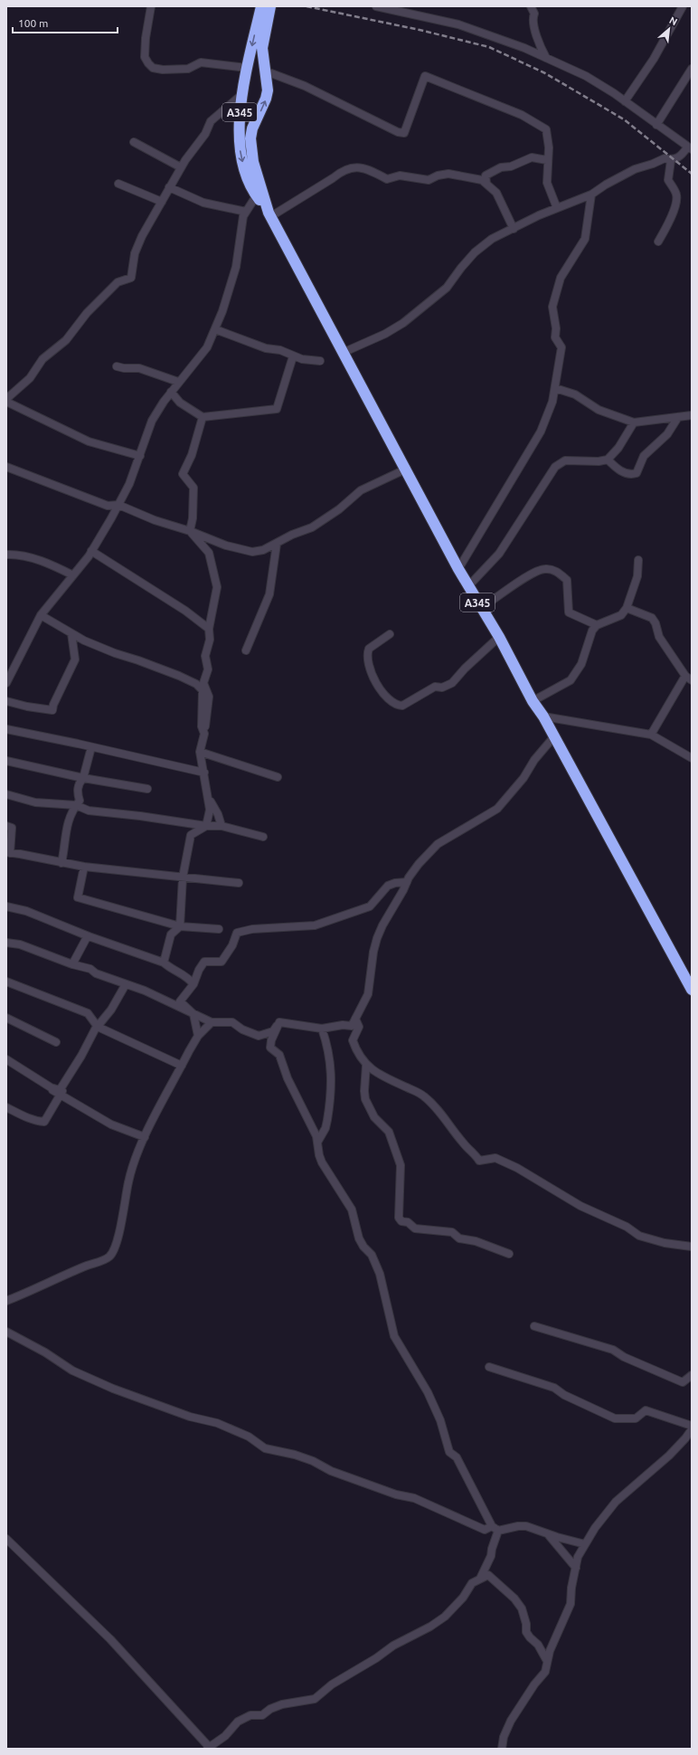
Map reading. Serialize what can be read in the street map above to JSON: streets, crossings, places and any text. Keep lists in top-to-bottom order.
{
  "streets": {
    "highway": ["A345"]
  },
  "scale_bar": "100 m",
  "north": "top right"
}
